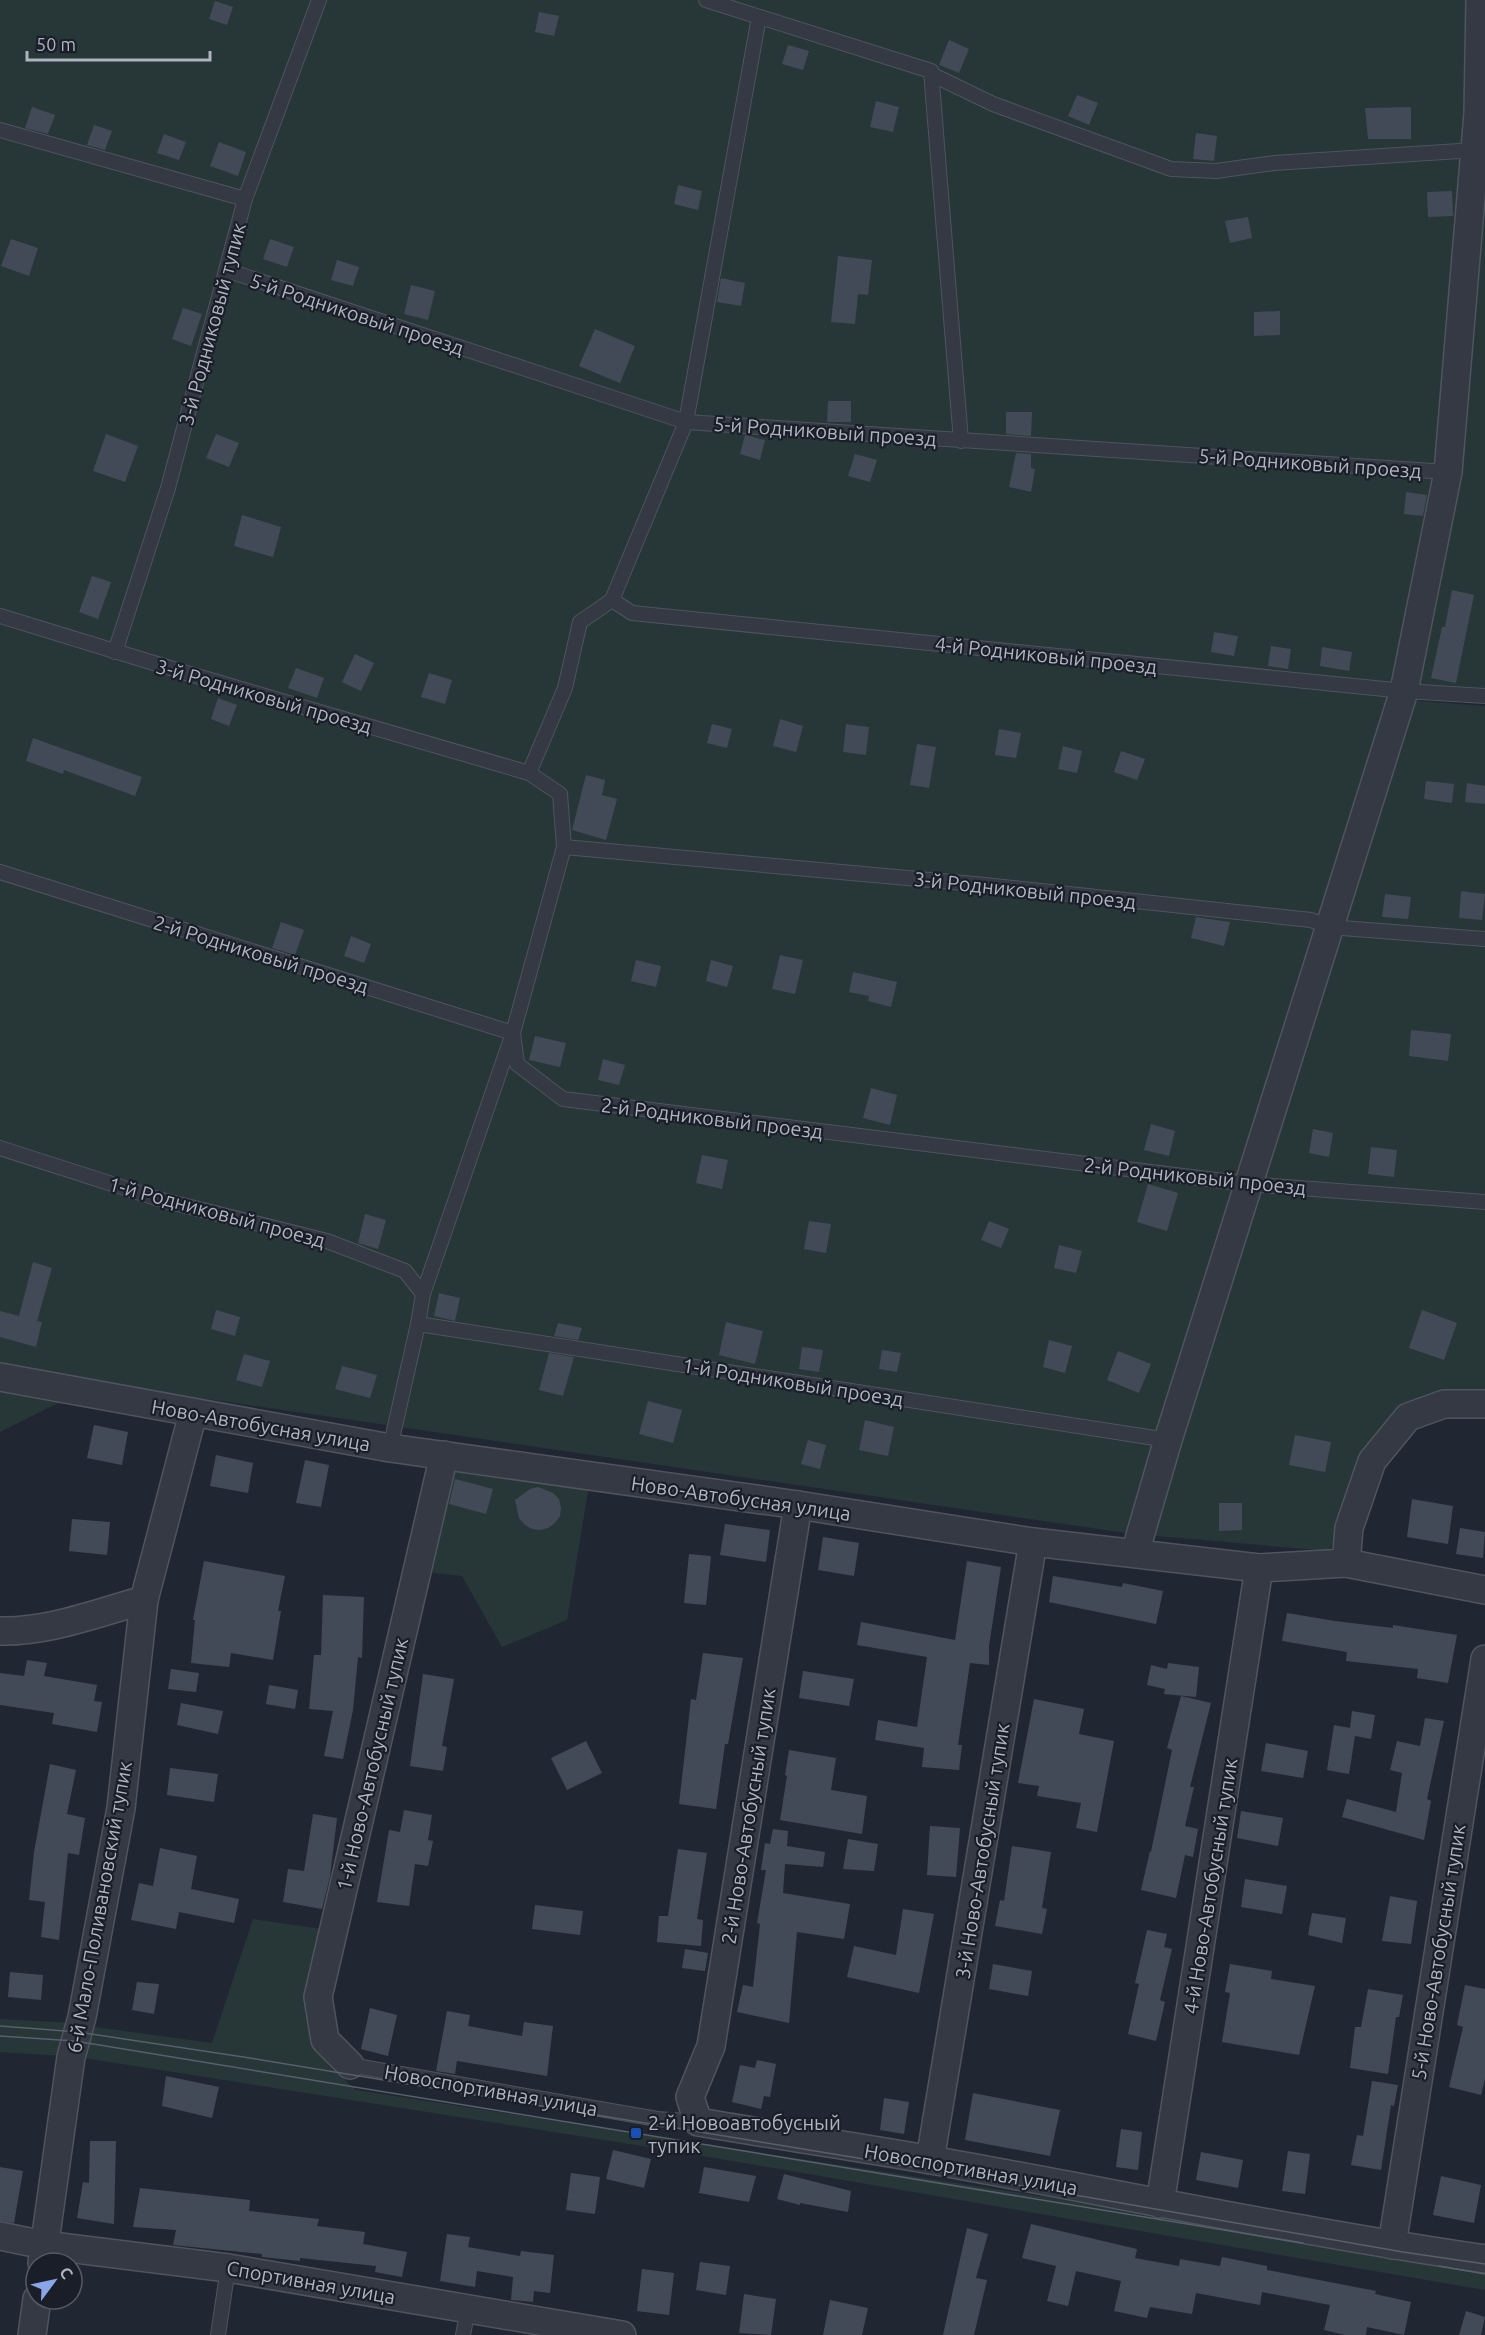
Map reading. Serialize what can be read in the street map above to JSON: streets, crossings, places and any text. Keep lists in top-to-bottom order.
{
  "streets": {
    "street": [
      "Ново-Автобусная улица",
      "1-й Ново-Автобусный тупик",
      "2-й Ново-Автобусный тупик",
      "3-й Ново-Автобусный тупик",
      "4-й Ново-Автобусный тупик",
      "6-й Мало-Поливановский тупик",
      "5-й Ново-Автобусный тупик",
      "Новоспортивная улица",
      "Спортивная улица"
    ],
    "lane": [
      "5-й Родниковый проезд",
      "3-й Родниковый тупик",
      "4-й Родниковый проезд",
      "3-й Родниковый проезд",
      "2-й Родниковый проезд",
      "1-й Родниковый проезд"
    ]
  },
  "crossings": [
    ["5-й Родниковый проезд", "3-й Родниковый тупик"],
    ["3-й Родниковый тупик", "3-й Родниковый проезд"],
    ["Ново-Автобусная улица", "1-й Ново-Автобусный тупик"],
    ["Ново-Автобусная улица", "2-й Ново-Автобусный тупик"],
    ["Ново-Автобусная улица", "3-й Ново-Автобусный тупик"],
    ["Ново-Автобусная улица", "4-й Ново-Автобусный тупик"],
    ["Ново-Автобусная улица", "6-й Мало-Поливановский тупик"],
    ["1-й Ново-Автобусный тупик", "Новоспортивная улица"],
    ["2-й Ново-Автобусный тупик", "Новоспортивная улица"],
    ["3-й Ново-Автобусный тупик", "Новоспортивная улица"],
    ["4-й Ново-Автобусный тупик", "Новоспортивная улица"],
    ["5-й Ново-Автобусный тупик", "Новоспортивная улица"]
  ],
  "places": {
    "transit": ["2-й Новоавтобусный тупик"]
  },
  "scale_bar": "50 m",
  "north": "top right"
}
